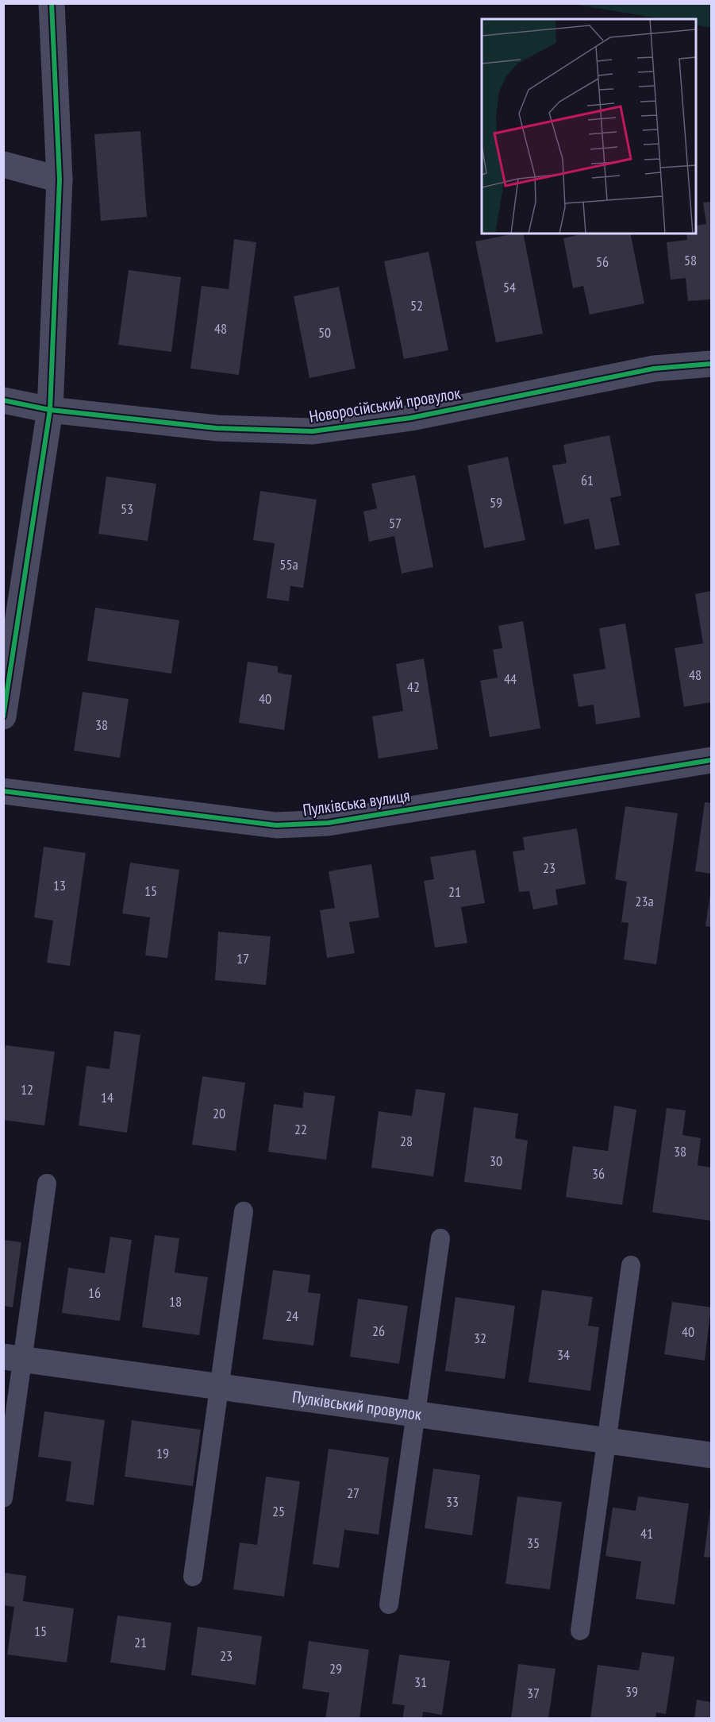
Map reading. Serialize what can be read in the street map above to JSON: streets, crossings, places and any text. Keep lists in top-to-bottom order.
{
  "streets": {
    "street": ["Новоросійський провулок", "Пулківська вулиця", "Пулківський провулок"]
  },
  "house_numbers": [
    "58",
    "56",
    "54",
    "52",
    "48",
    "50",
    "61",
    "59",
    "53",
    "57",
    "55а",
    "48",
    "44",
    "42",
    "40",
    "38",
    "23",
    "13",
    "15",
    "21",
    "23а",
    "17",
    "12",
    "14",
    "20",
    "22",
    "28",
    "38",
    "30",
    "36",
    "16",
    "18",
    "24",
    "26",
    "40",
    "32",
    "34",
    "19",
    "27",
    "33",
    "25",
    "41",
    "35",
    "15",
    "21",
    "23",
    "29",
    "31",
    "39",
    "37"
  ]
}
